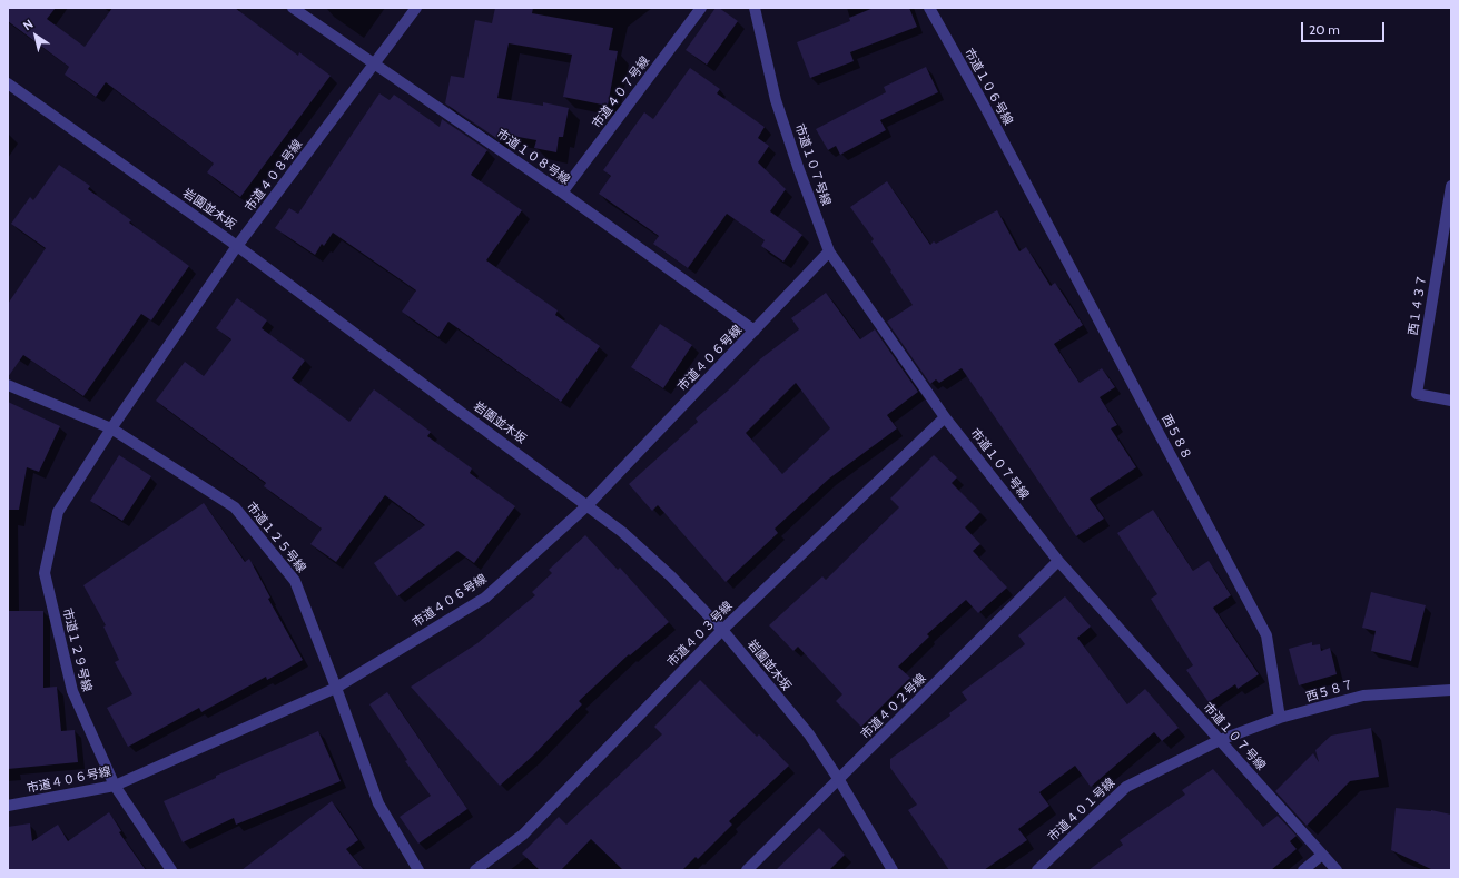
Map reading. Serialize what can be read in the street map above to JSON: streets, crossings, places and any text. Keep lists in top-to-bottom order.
{
  "streets": {
    "street": [
      "市道１０６号線",
      "市道４０７号線",
      "市道１０８号線",
      "市道１０７号線",
      "市道４０８号線",
      "岩園並木坂",
      "西１４３７",
      "市道４０６号線",
      "西５８８",
      "市道１２５号線",
      "市道４０３号線",
      "市道１２９号線",
      "西５８７",
      "市道４０２号線",
      "市道４０１号線"
    ]
  },
  "crossings": [
    ["市道１０６号線", "西５８８"],
    ["市道４０７号線", "市道１０８号線"],
    ["市道１０８号線", "市道４０８号線"],
    ["市道１０８号線", "市道４０６号線"],
    ["市道１０７号線", "市道４０６号線"],
    ["市道１０７号線", "市道４０３号線"],
    ["市道１０７号線", "西５８７"],
    ["市道１０７号線", "市道４０２号線"],
    ["市道１０７号線", "市道４０１号線"],
    ["市道４０８号線", "岩園並木坂"],
    ["市道４０８号線", "市道１２５号線"],
    ["市道４０８号線", "市道１２９号線"],
    ["岩園並木坂", "市道４０６号線"],
    ["岩園並木坂", "市道４０３号線"],
    ["岩園並木坂", "市道４０２号線"],
    ["市道４０６号線", "市道１２５号線"],
    ["市道４０６号線", "市道１２９号線"],
    ["西５８８", "西５８７"],
    ["市道１２５号線", "市道１２９号線"],
    ["西５８７", "市道４０１号線"]
  ],
  "scale_bar": "20 m",
  "north": "top left"
}
